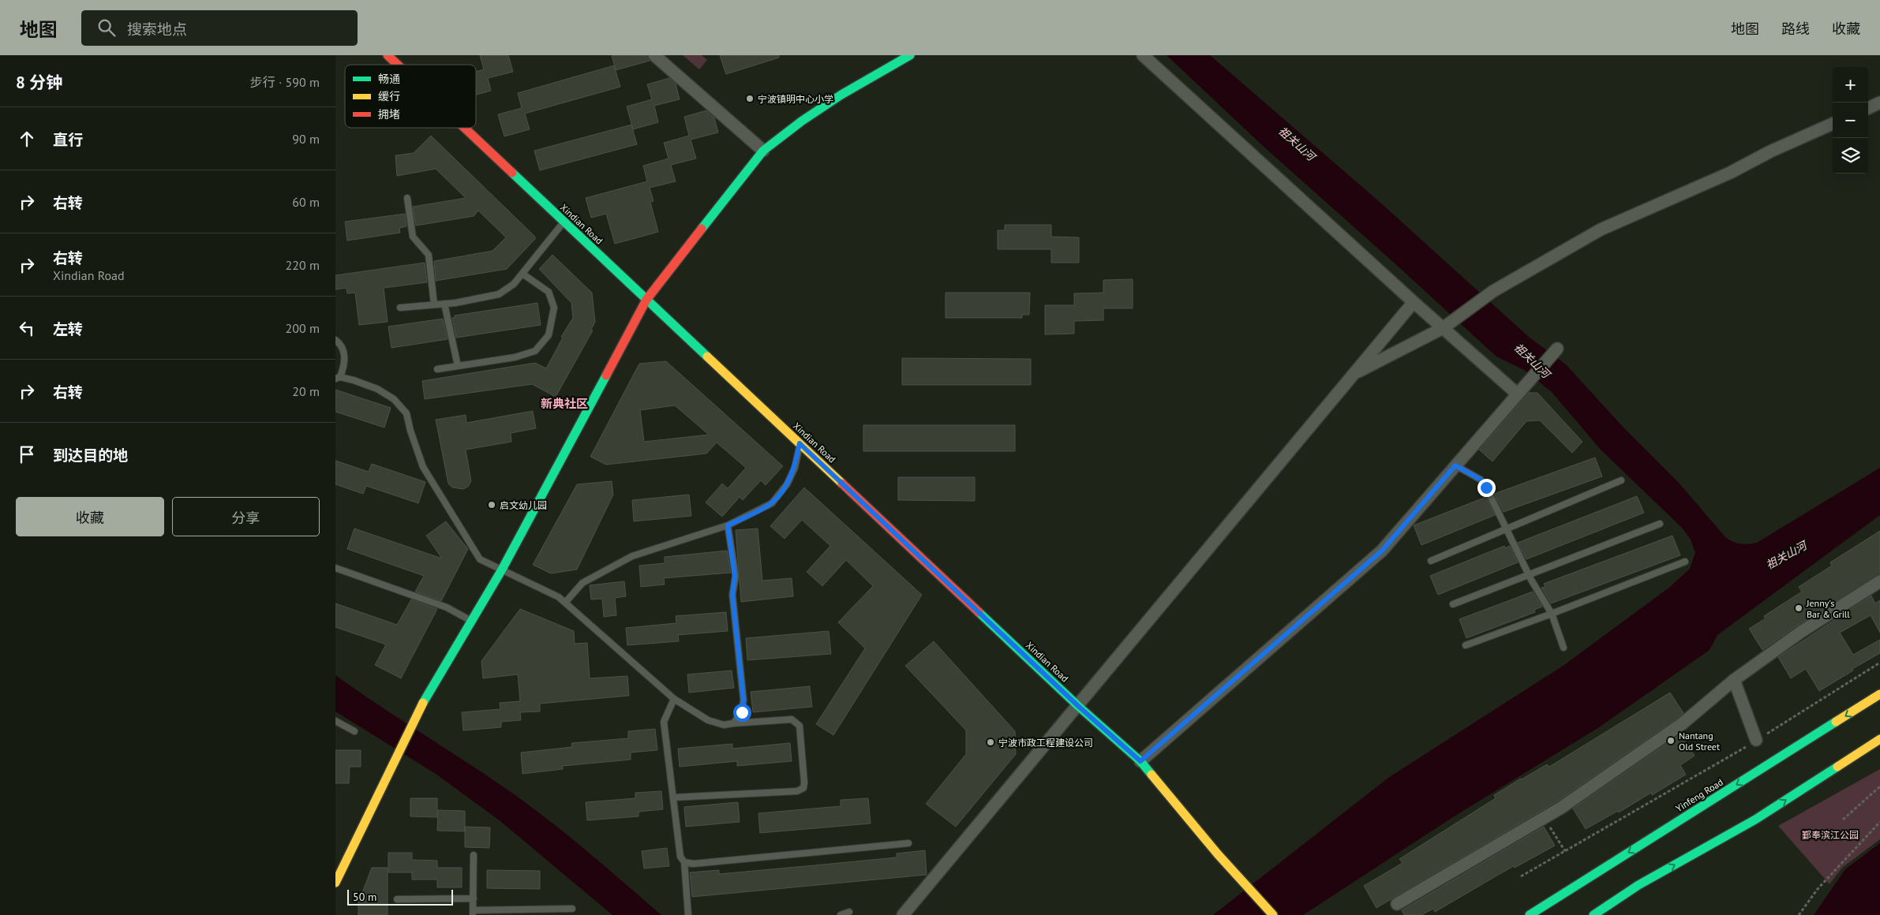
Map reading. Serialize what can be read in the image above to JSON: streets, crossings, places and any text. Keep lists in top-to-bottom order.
{
  "streets": {
    "main road": ["Xindian Road", "Yinfeng Road"]
  },
  "districts": ["新典社区"],
  "water": ["祖关山河"],
  "parks": ["鄞奉滨江公园"],
  "places": [
    "宁波镇明中心小学",
    "启文幼儿园",
    "Jenny's Bar & Grill",
    "Nantang Old Street",
    "宁波市政工程建设公司"
  ],
  "legend": ["畅通", "缓行", "拥堵"],
  "scale_bar": "50 m",
  "page": {
    "header": "地图",
    "search": "搜索地点",
    "nav": ["地图", "路线", "收藏"],
    "heading": ["8 分钟", "步行 · 590 m"],
    "map_buttons": ["+", "−"],
    "list": [
      ["直行", "90 m"],
      ["右转", "60 m"],
      ["右转", "Xindian Road", "220 m"],
      ["左转", "200 m"],
      ["右转", "20 m"],
      "到达目的地"
    ],
    "buttons": ["收藏", "分享"],
    "scale": "50 m"
  }
}
